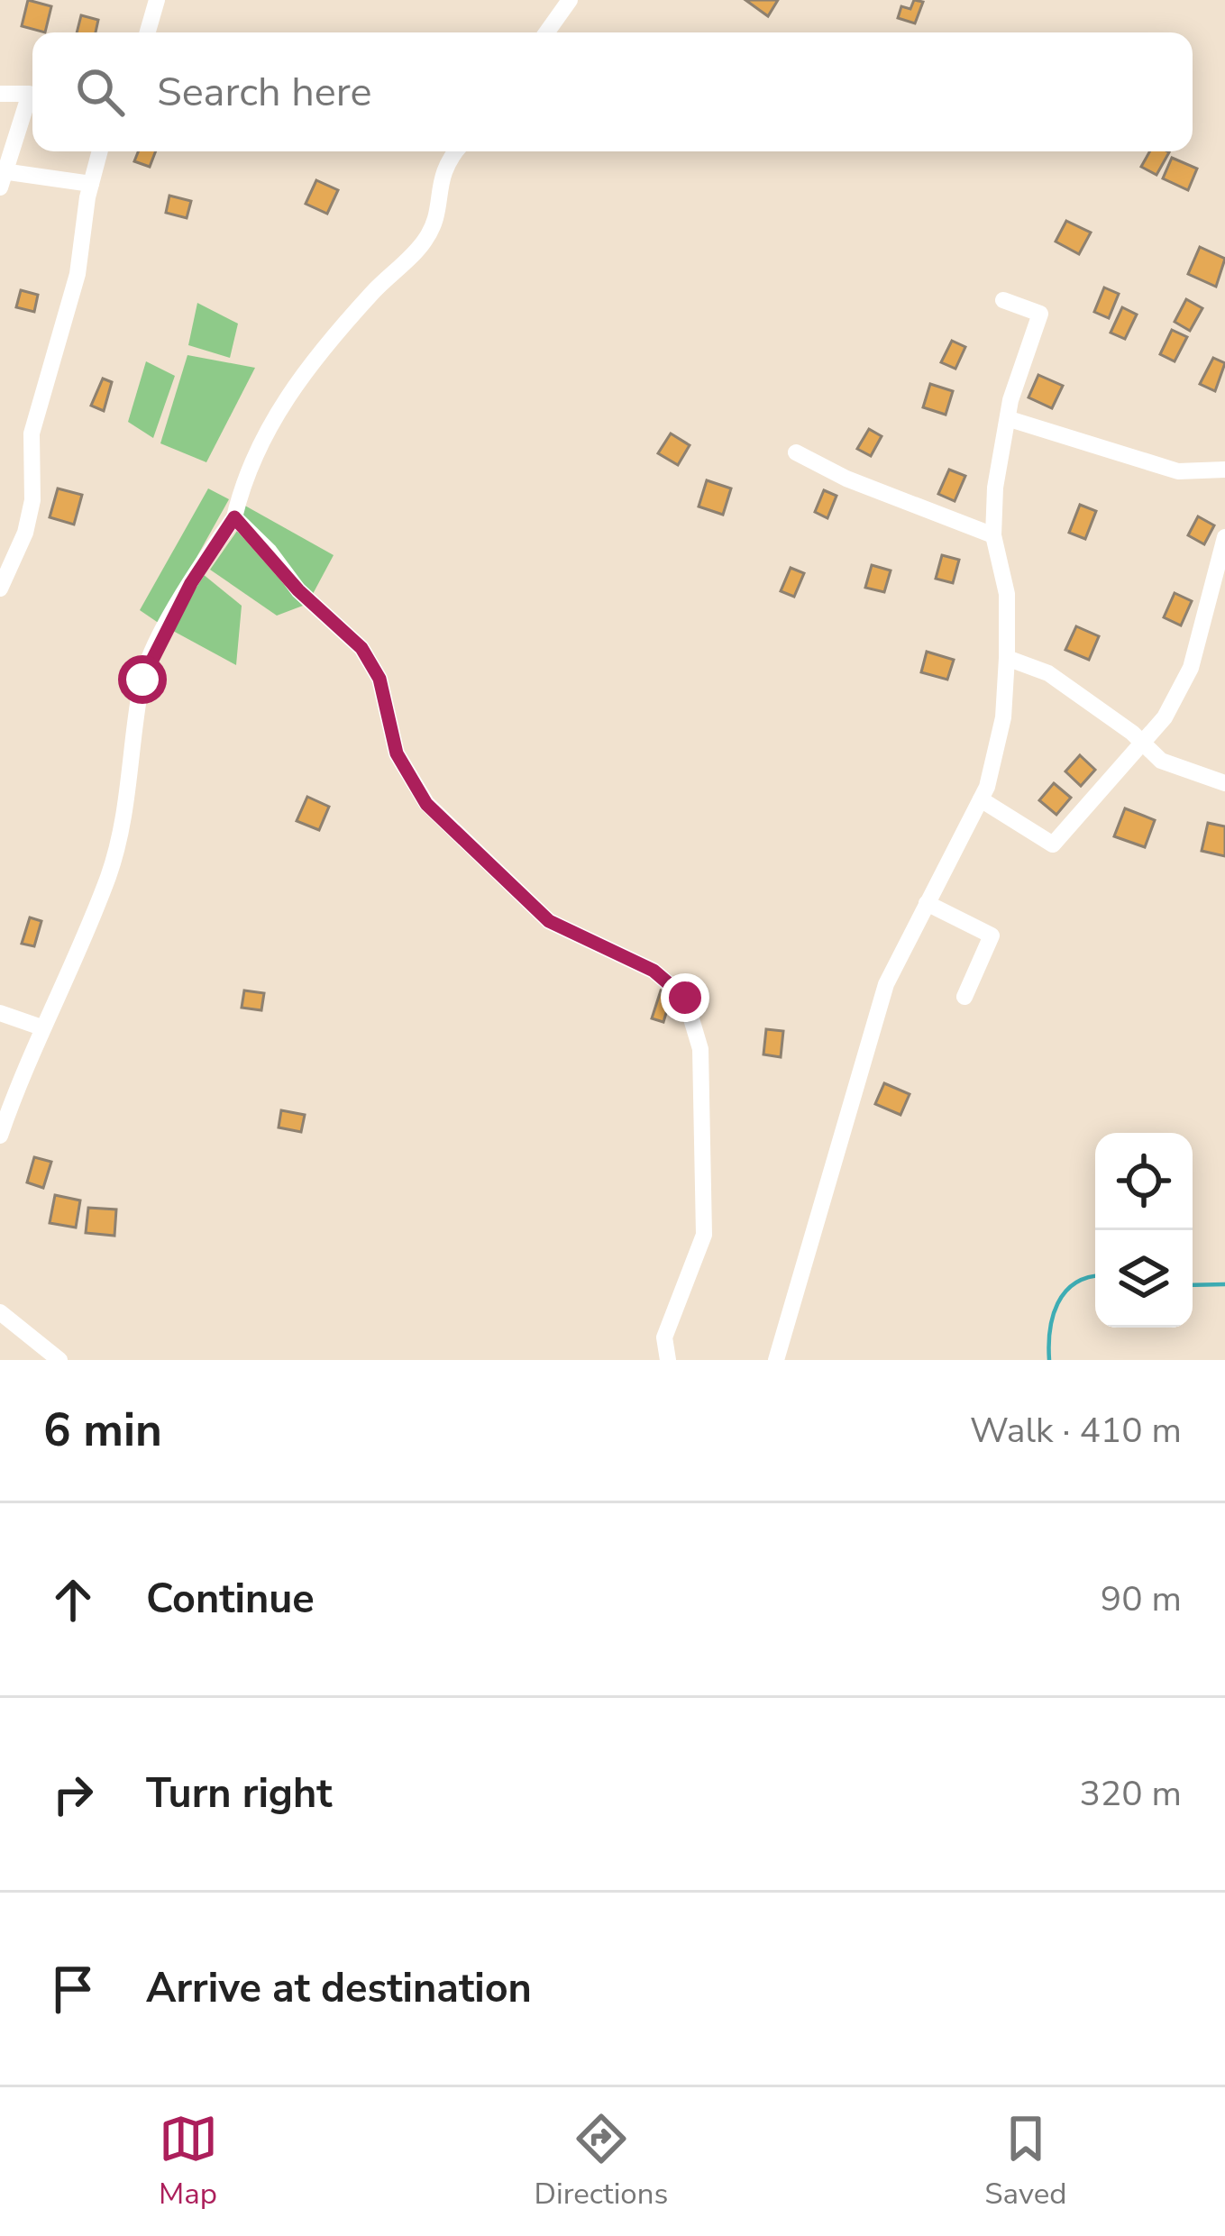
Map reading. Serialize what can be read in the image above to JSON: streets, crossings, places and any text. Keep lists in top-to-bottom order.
{
  "page": {
    "search": "Search here",
    "heading": ["6 min", "Walk · 410 m"],
    "list": [
      ["Continue", "90 m"],
      ["Turn right", "320 m"],
      "Arrive at destination"
    ],
    "nav": ["Map", "Directions", "Saved"]
  }
}
